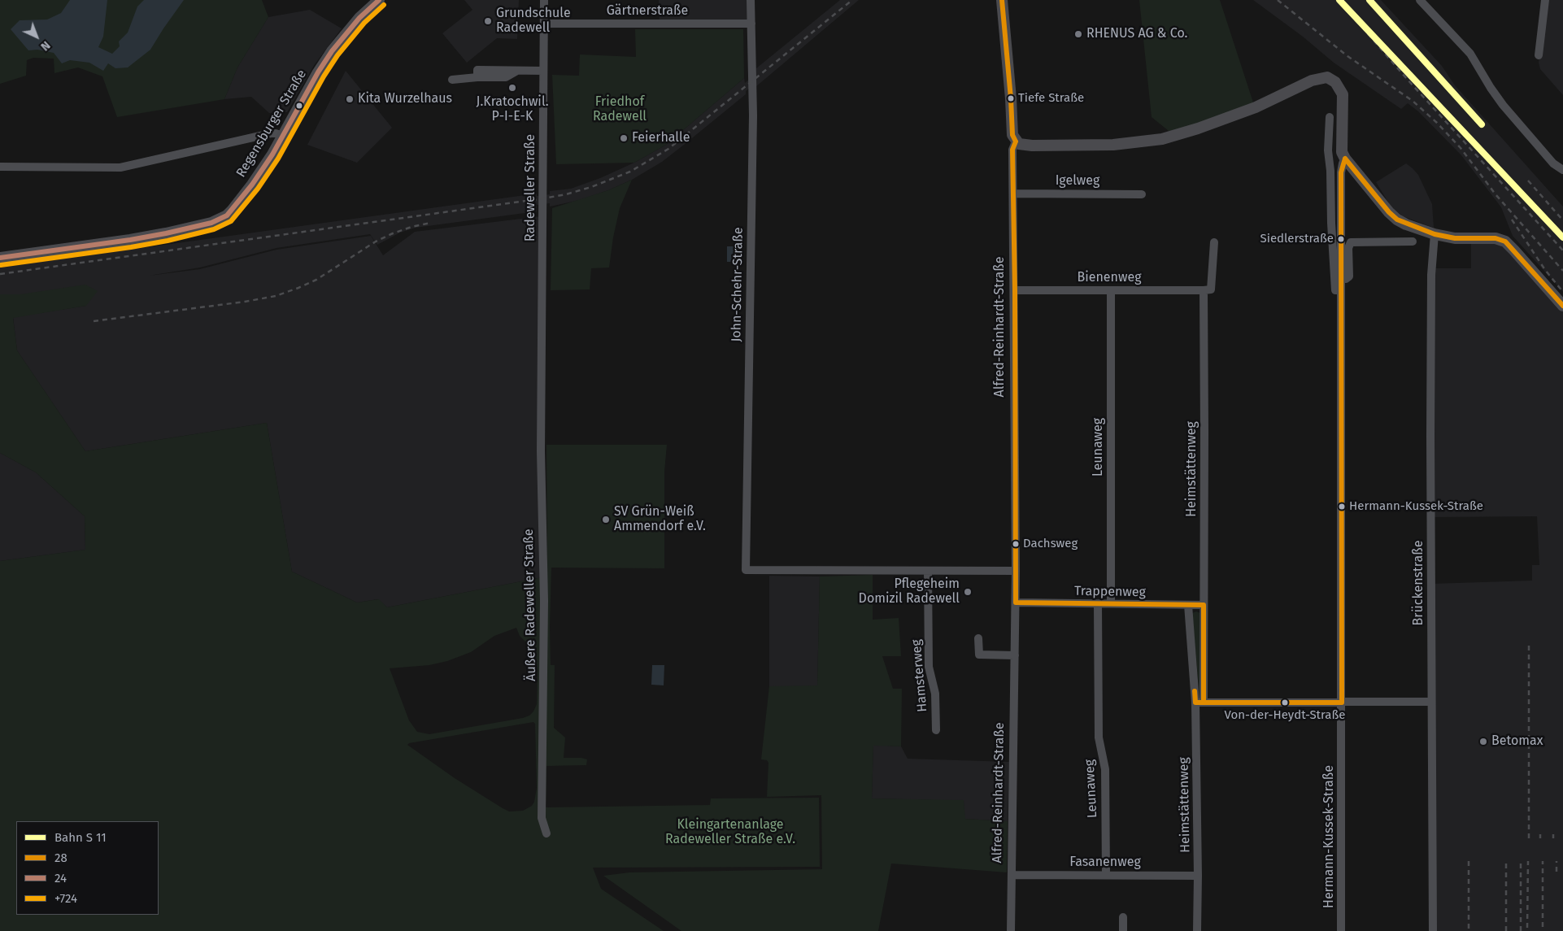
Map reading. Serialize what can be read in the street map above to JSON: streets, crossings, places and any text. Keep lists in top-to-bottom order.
{
  "streets": {
    "street": [
      "Gärtnerstraße",
      "Regensburger Straße",
      "Igelweg",
      "Radeweller Straße",
      "Bienenweg",
      "John-Schehr-Straße",
      "Alfred-Reinhardt-Straße",
      "Leunaweg",
      "Heimstättenweg",
      "Brückenstraße",
      "Trappenweg",
      "Äußere Radeweller Straße",
      "Hamsterweg",
      "Hermann-Kussek-Straße",
      "Fasanenweg"
    ]
  },
  "crossings": [
    ["Gärtnerstraße", "Radeweller Straße"],
    ["Gärtnerstraße", "John-Schehr-Straße"],
    ["Igelweg", "Alfred-Reinhardt-Straße"],
    ["Radeweller Straße", "Äußere Radeweller Straße"],
    ["Bienenweg", "Alfred-Reinhardt-Straße"],
    ["Bienenweg", "Leunaweg"],
    ["Bienenweg", "Heimstättenweg"],
    ["John-Schehr-Straße", "Hamsterweg"],
    ["Alfred-Reinhardt-Straße", "Trappenweg"],
    ["Alfred-Reinhardt-Straße", "Fasanenweg"],
    ["Leunaweg", "Trappenweg"],
    ["Leunaweg", "Fasanenweg"],
    ["Heimstättenweg", "Trappenweg"],
    ["Heimstättenweg", "Fasanenweg"]
  ],
  "parks": ["Friedhof Radewell", "Kleingartenanlage Radeweller Straße e.V."],
  "places": [
    "Grundschule Radewell",
    "RHENUS AG & Co.",
    "J.Kratochwil. P-I-E-K",
    "Tiefe Straße",
    "Kita Wurzelhaus",
    "Feierhalle",
    "Siedlerstraße",
    "Hermann-Kussek-Straße",
    "SV Grün-Weiß Ammendorf e.V.",
    "Dachsweg",
    "Pflegeheim Domizil Radewell",
    "Von-der-Heydt-Straße",
    "Betomax"
  ],
  "lines": ["transit line 28", "transit line 24", "transit line +724"],
  "legend": [
    "Bahn S 11",
    "28",
    "24",
    "+724"
  ],
  "north": "bottom right"
}
